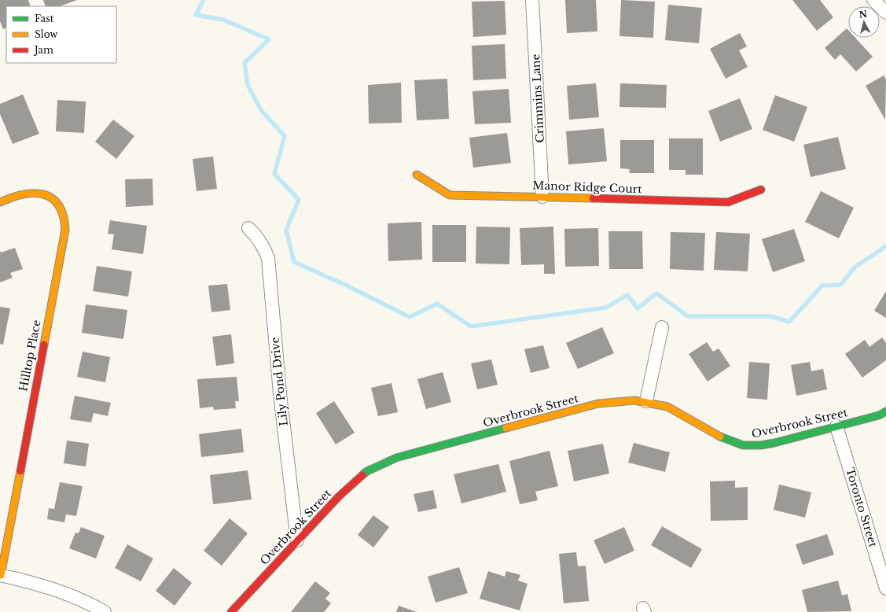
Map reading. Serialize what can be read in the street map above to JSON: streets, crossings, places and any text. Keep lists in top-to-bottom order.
{
  "streets": {
    "street": [
      "Crimmins Lane",
      "Manor Ridge Court",
      "Hilltop Place",
      "Lily Pond Drive",
      "Overbrook Street",
      "Toronto Street"
    ]
  },
  "crossings": [
    ["Crimmins Lane", "Manor Ridge Court"],
    ["Lily Pond Drive", "Overbrook Street"],
    ["Overbrook Street", "Toronto Street"]
  ],
  "legend": ["Fast", "Slow", "Jam"],
  "north": "top"
}
